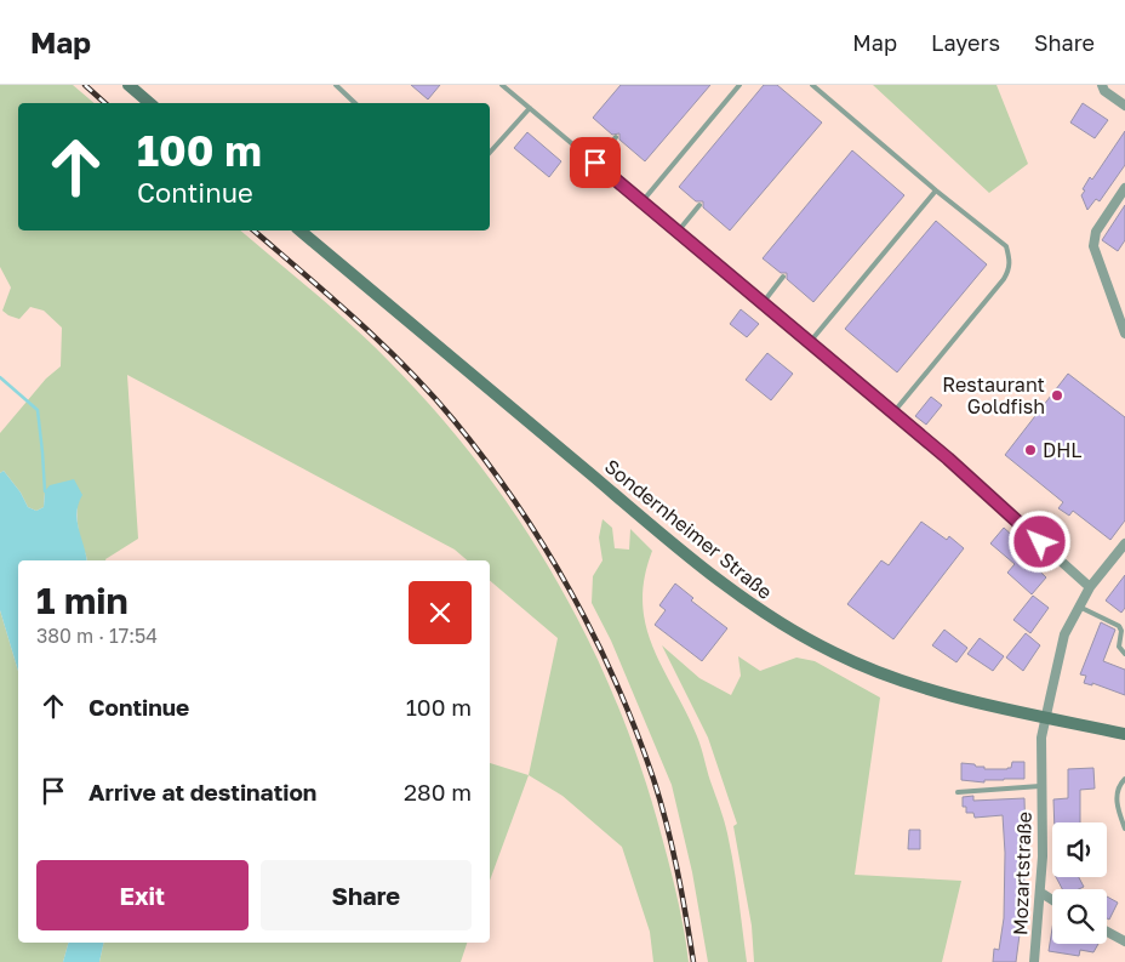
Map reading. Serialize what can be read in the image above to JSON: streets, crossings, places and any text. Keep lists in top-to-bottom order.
{
  "streets": {
    "main road": ["Sondernheimer Straße"],
    "street": ["Mozartstraße"]
  },
  "crossings": [
    ["Sondernheimer Straße", "Mozartstraße"]
  ],
  "places": ["Restaurant Goldfish", "DHL"],
  "page": {
    "header": "Map",
    "nav": ["Map", "Layers", "Share"],
    "turn": ["100 m", "Continue"],
    "heading": ["1 min", "380 m · 17:54"],
    "list": [
      {
        "name": "Continue",
        "value": "100 m"
      },
      {
        "name": "Arrive at destination",
        "value": "280 m"
      }
    ],
    "buttons": ["Exit", "Share"]
  }
}
